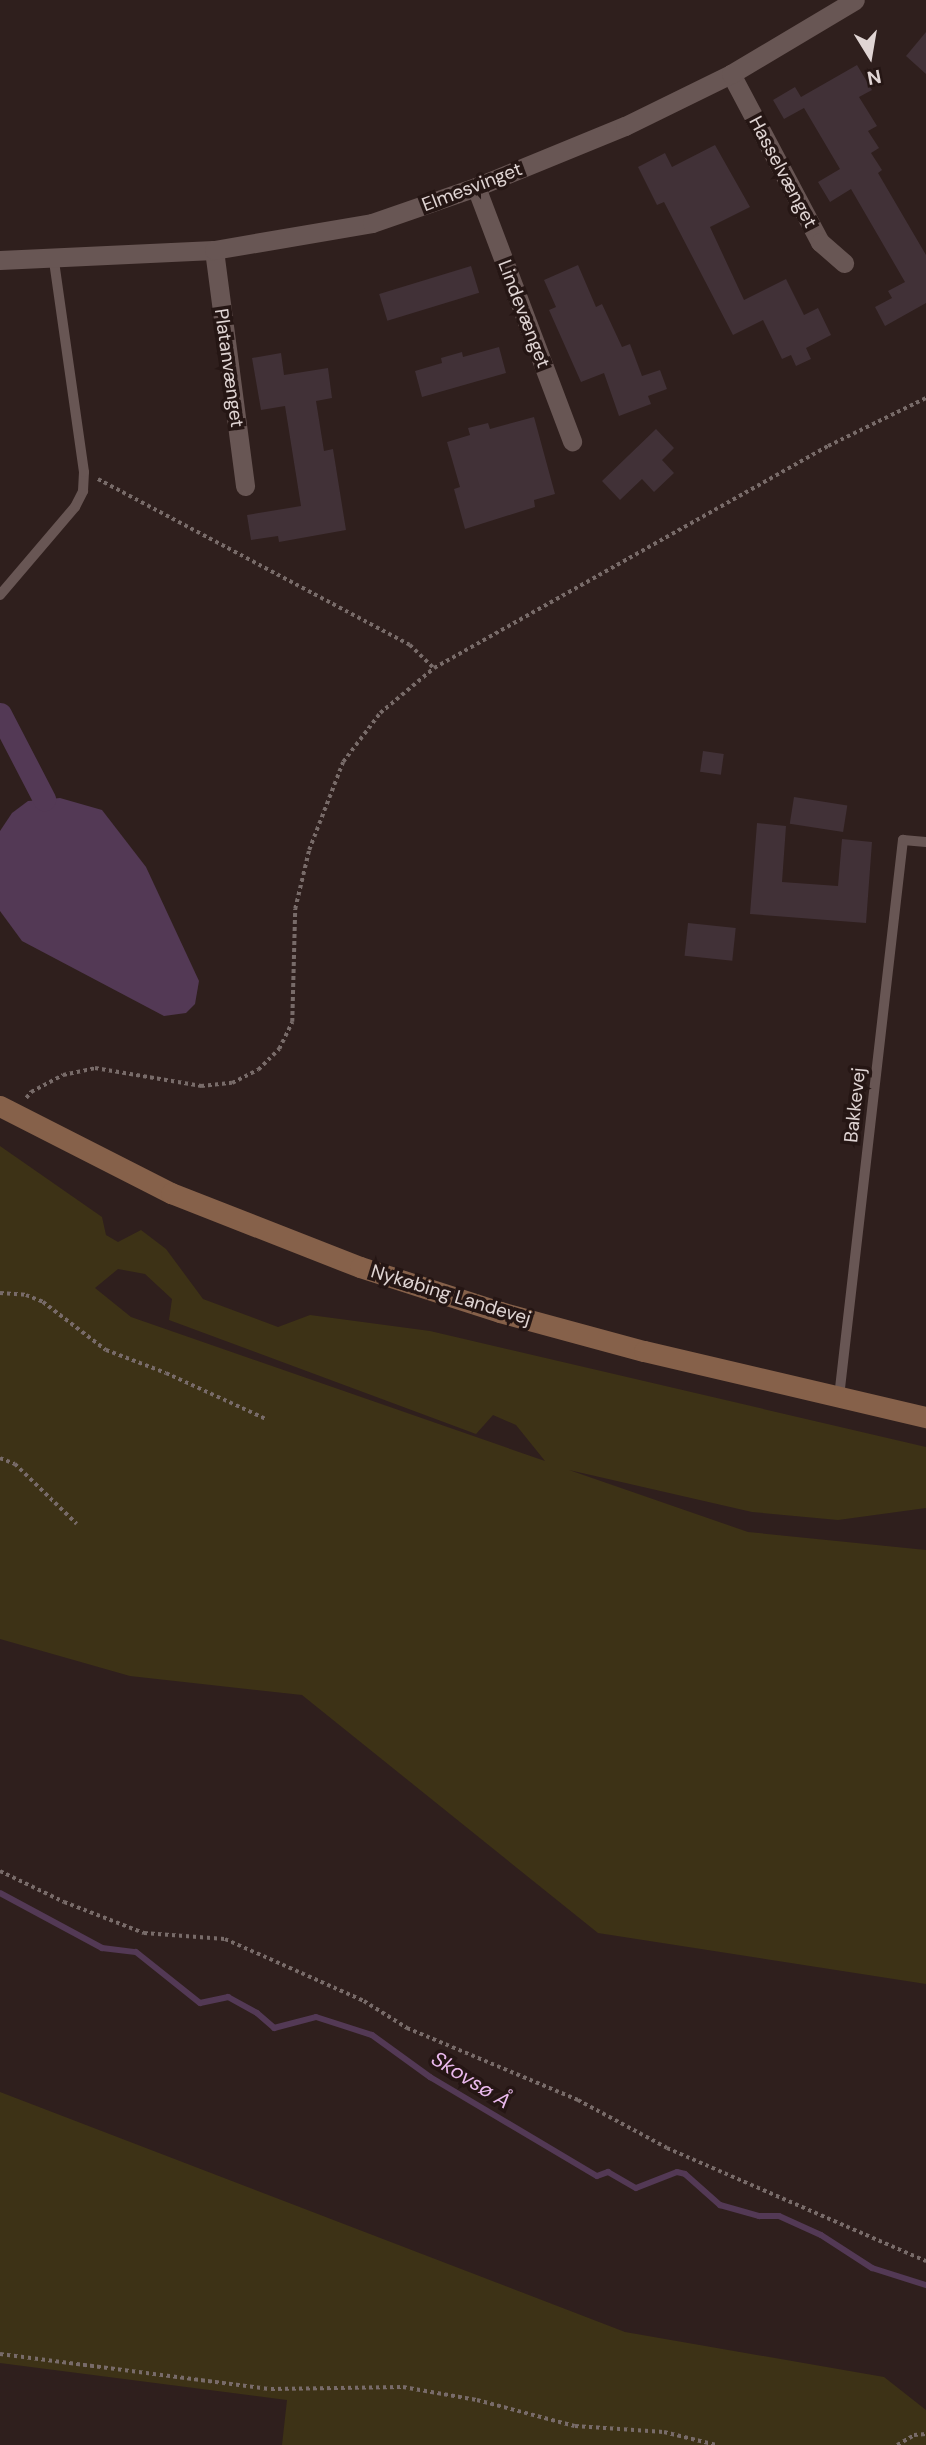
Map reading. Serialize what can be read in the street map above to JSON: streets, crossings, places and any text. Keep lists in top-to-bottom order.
{
  "streets": {
    "main road": ["Nykøbing Landevej"],
    "street": [
      "Hasselvænget",
      "Elmesvinget",
      "Lindevænget",
      "Platanvænget"
    ],
    "lane": ["Bakkevej"]
  },
  "crossings": [
    ["Hasselvænget", "Elmesvinget"],
    ["Elmesvinget", "Lindevænget"],
    ["Elmesvinget", "Platanvænget"],
    ["Bakkevej", "Nykøbing Landevej"]
  ],
  "water": ["Skovsø Å"],
  "north": "bottom"
}
